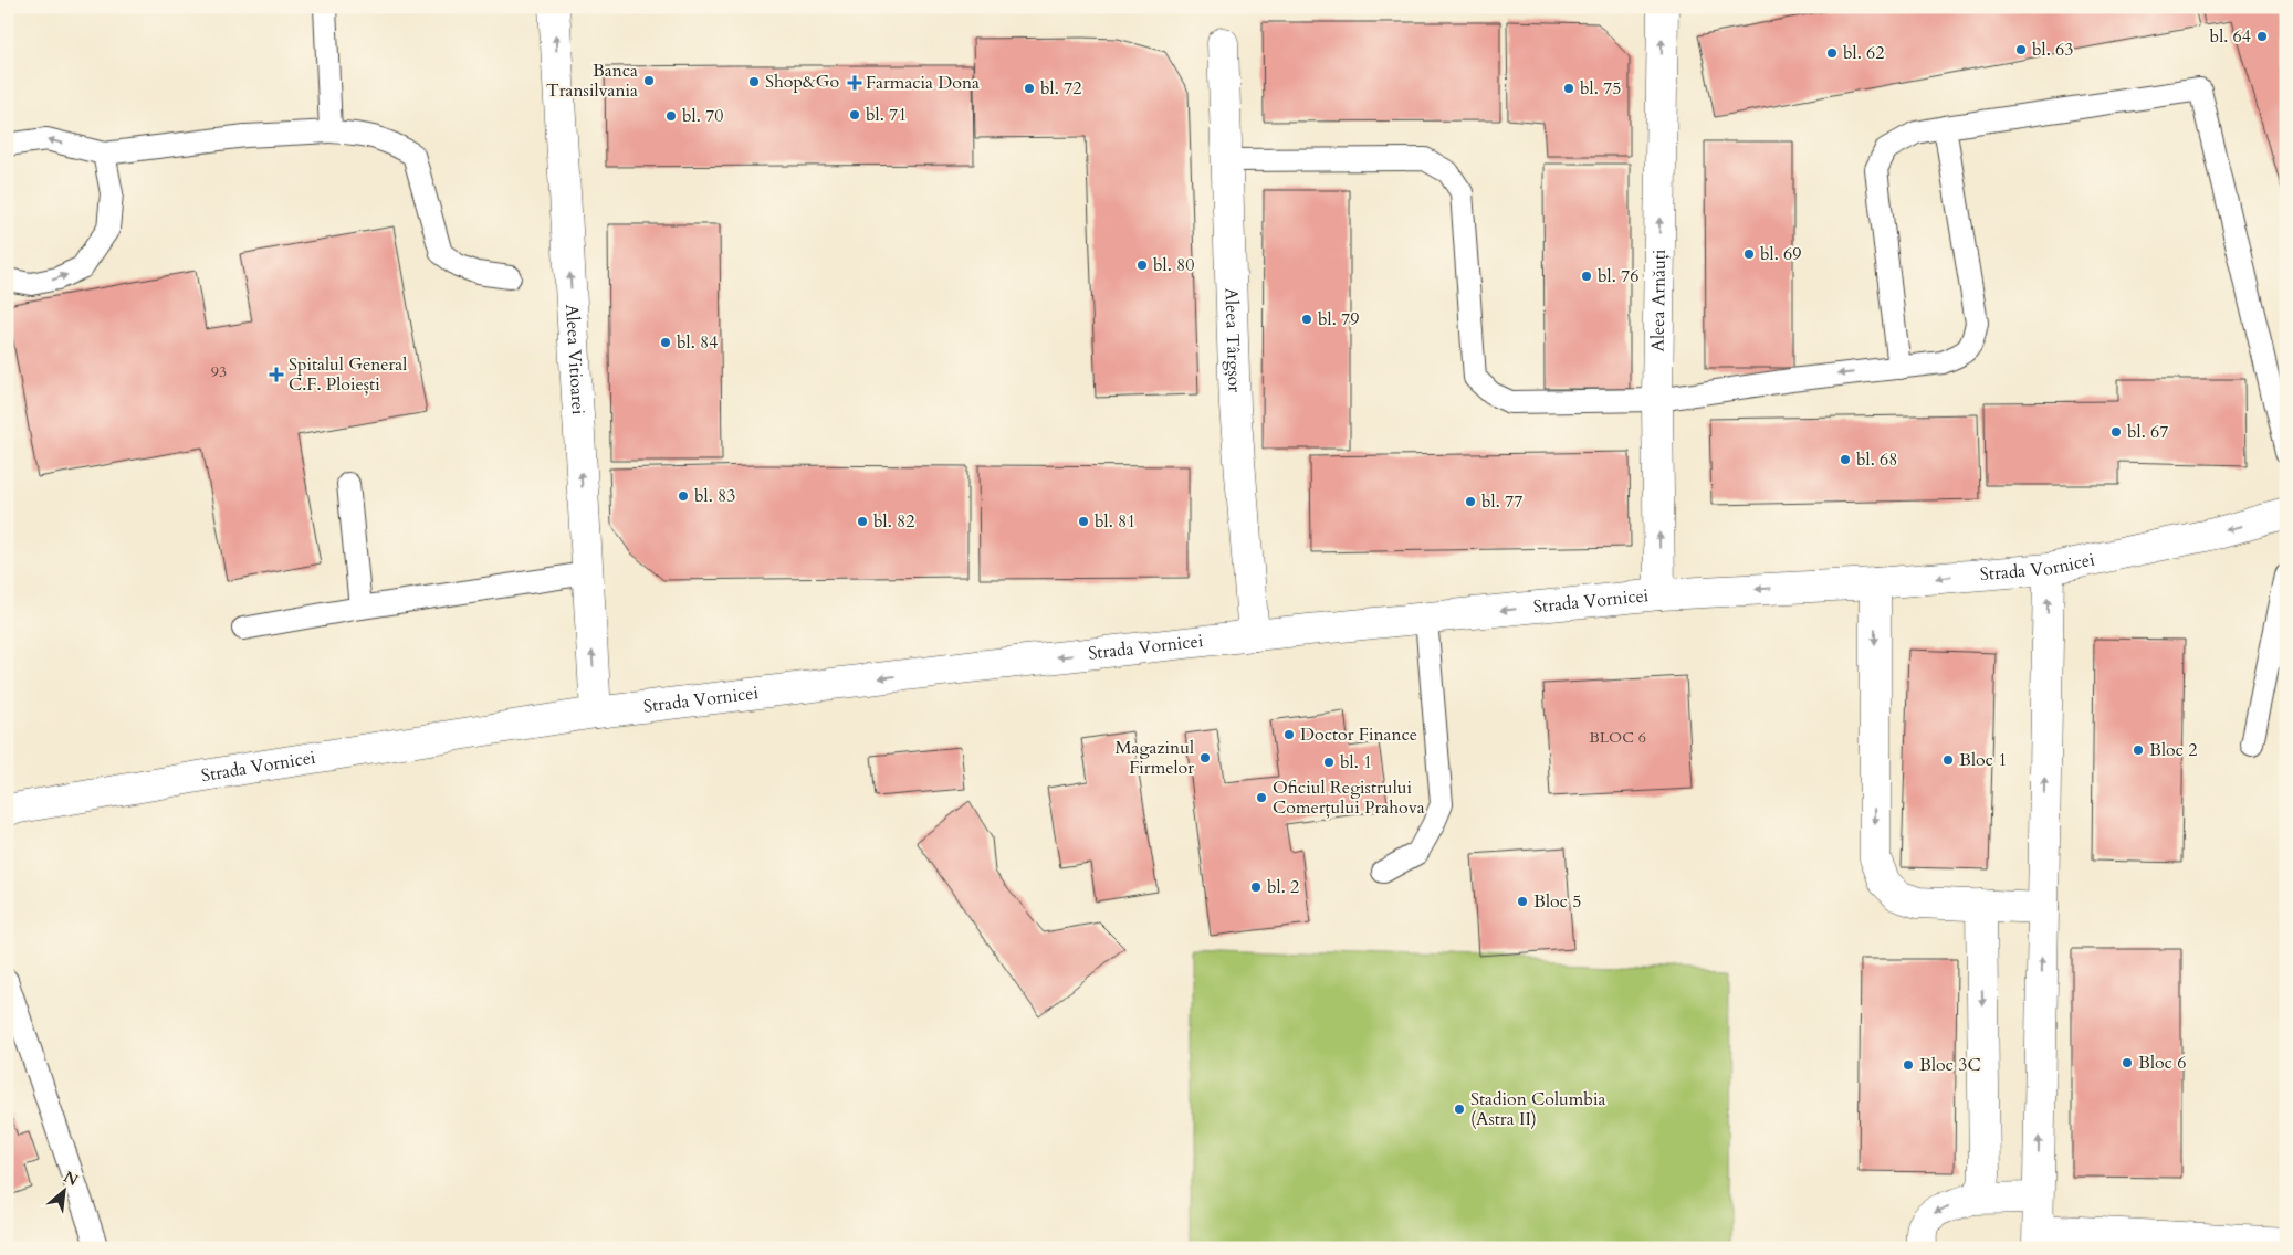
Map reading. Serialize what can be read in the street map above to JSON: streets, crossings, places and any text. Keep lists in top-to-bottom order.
{
  "streets": {
    "street": [
      "Aleea Arnăuți",
      "Aleea Târgșor",
      "Aleea Vitioarei",
      "Strada Vornicei"
    ]
  },
  "crossings": [
    ["Aleea Arnăuți", "Strada Vornicei"],
    ["Aleea Târgșor", "Strada Vornicei"],
    ["Aleea Vitioarei", "Strada Vornicei"]
  ],
  "one_way": ["Aleea Arnăuți", "Aleea Vitioarei", "Strada Vornicei"],
  "places": {
    "other": [
      "bl. 64",
      "bl. 63",
      "bl. 62",
      "Banca Transilvania",
      "Shop&Go",
      "bl. 72",
      "bl. 75",
      "bl. 71",
      "bl. 70",
      "bl. 69",
      "bl. 80",
      "bl. 76",
      "bl. 79",
      "bl. 84",
      "bl. 67",
      "bl. 68",
      "bl. 83",
      "bl. 77",
      "bl. 82",
      "bl. 81",
      "Doctor Finance",
      "Bloc 2",
      "Magazinul Firmelor",
      "Bloc 1",
      "bl. 1",
      "Oficiul Registrului Comerțului Prahova",
      "bl. 2",
      "Bloc 5",
      "Bloc 6",
      "Bloc 3C",
      "Stadion Columbia (Astra II)"
    ],
    "health": ["Farmacia Dona", "Spitalul General C.F. Ploiești"]
  },
  "house_numbers": ["93", "BLOC 6"],
  "north": "top right"
}
